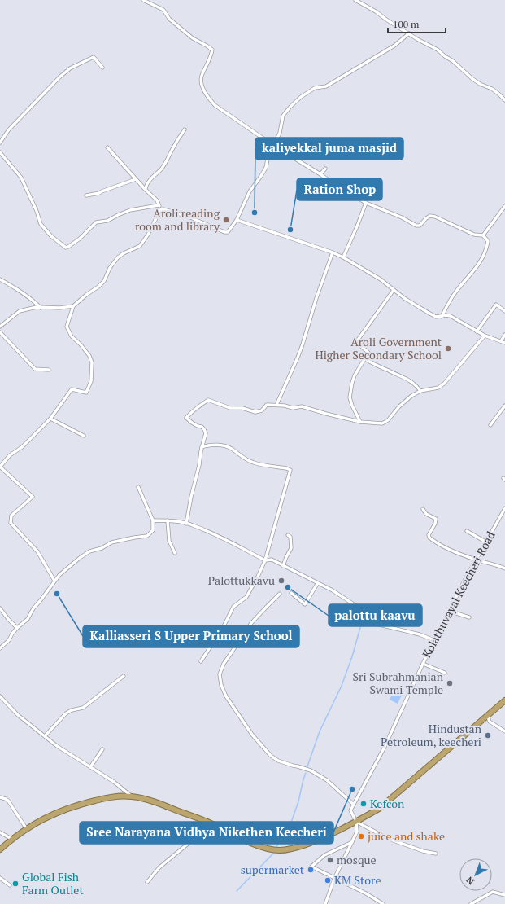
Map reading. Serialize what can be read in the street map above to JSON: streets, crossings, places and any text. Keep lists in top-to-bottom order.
{
  "streets": {
    "street": ["Kolathuvayal Keecheri Road"]
  },
  "places": [
    "kaliyekkal juma masjid",
    "Aroli reading room and library",
    "Ration Shop",
    "Aroli Government Higher Secondary School",
    "Palottukkavu",
    "palottu kaavu",
    "Kalliasseri S Upper Primary School",
    "Sri Subrahmanian Swami Temple",
    "Hindustan Petroleum, keecheri",
    "Sree Narayana Vidhya Nikethen Keecheri",
    "Kefcon",
    "juice and shake",
    "mosque",
    "supermarket",
    "KM Store",
    "Global Fish Farm Outlet"
  ],
  "scale_bar": "100 m",
  "north": "bottom left"
}
